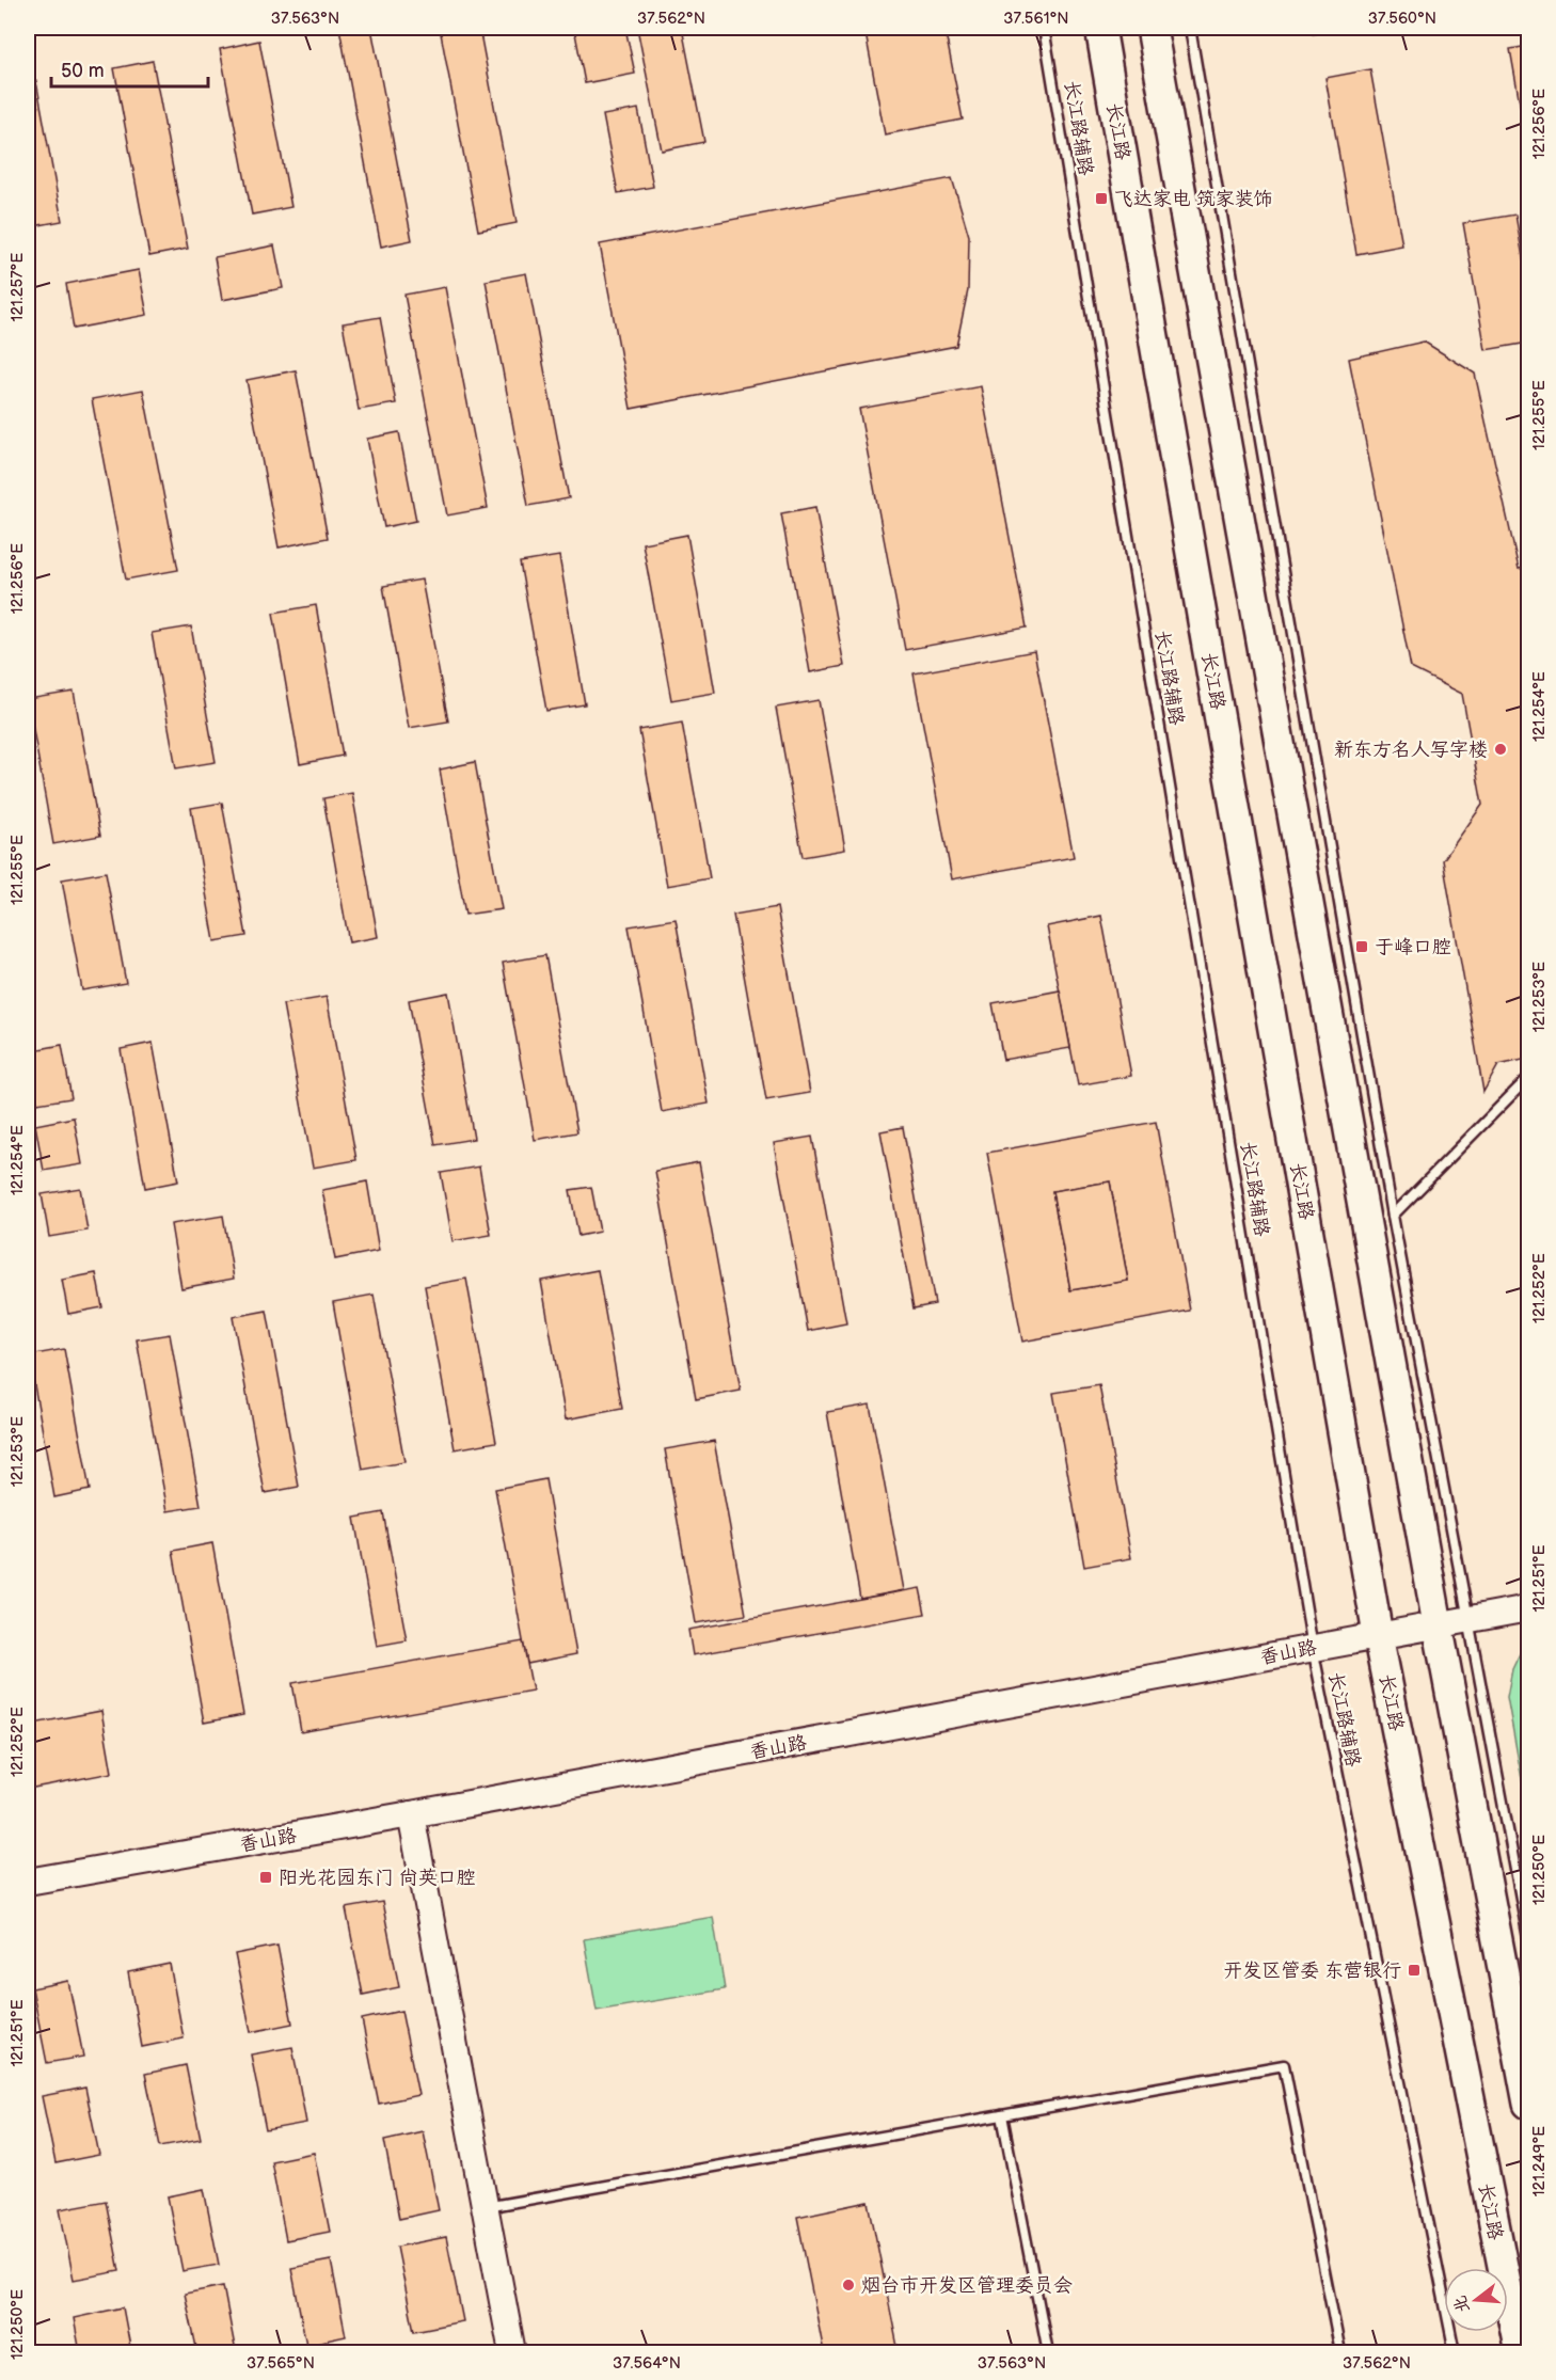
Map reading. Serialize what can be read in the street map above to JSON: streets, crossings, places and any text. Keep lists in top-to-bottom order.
{
  "streets": {
    "main road": ["长江路"],
    "street": ["香山路"],
    "lane": ["长江路辅路"]
  },
  "crossings": [
    ["长江路辅路", "香山路"],
    ["长江路", "香山路"]
  ],
  "places": {
    "transit": [
      "飞达家电 筑家装饰",
      "于峰口腔",
      "阳光花园东门 尚英口腔",
      "开发区管委 东营银行"
    ],
    "other": ["新东方名人写字楼", "烟台市开发区管理委员会"]
  },
  "scale_bar": "50 m",
  "north": "left",
  "coordinates": [
    "37.563°N",
    "37.562°N",
    "37.561°N",
    "37.560°N",
    "121.256°E",
    "121.257°E",
    "121.255°E",
    "121.254°E",
    "121.253°E",
    "121.252°E",
    "121.251°E",
    "121.250°E",
    "121.249°E",
    "37.565°N",
    "37.564°N"
  ]
}
